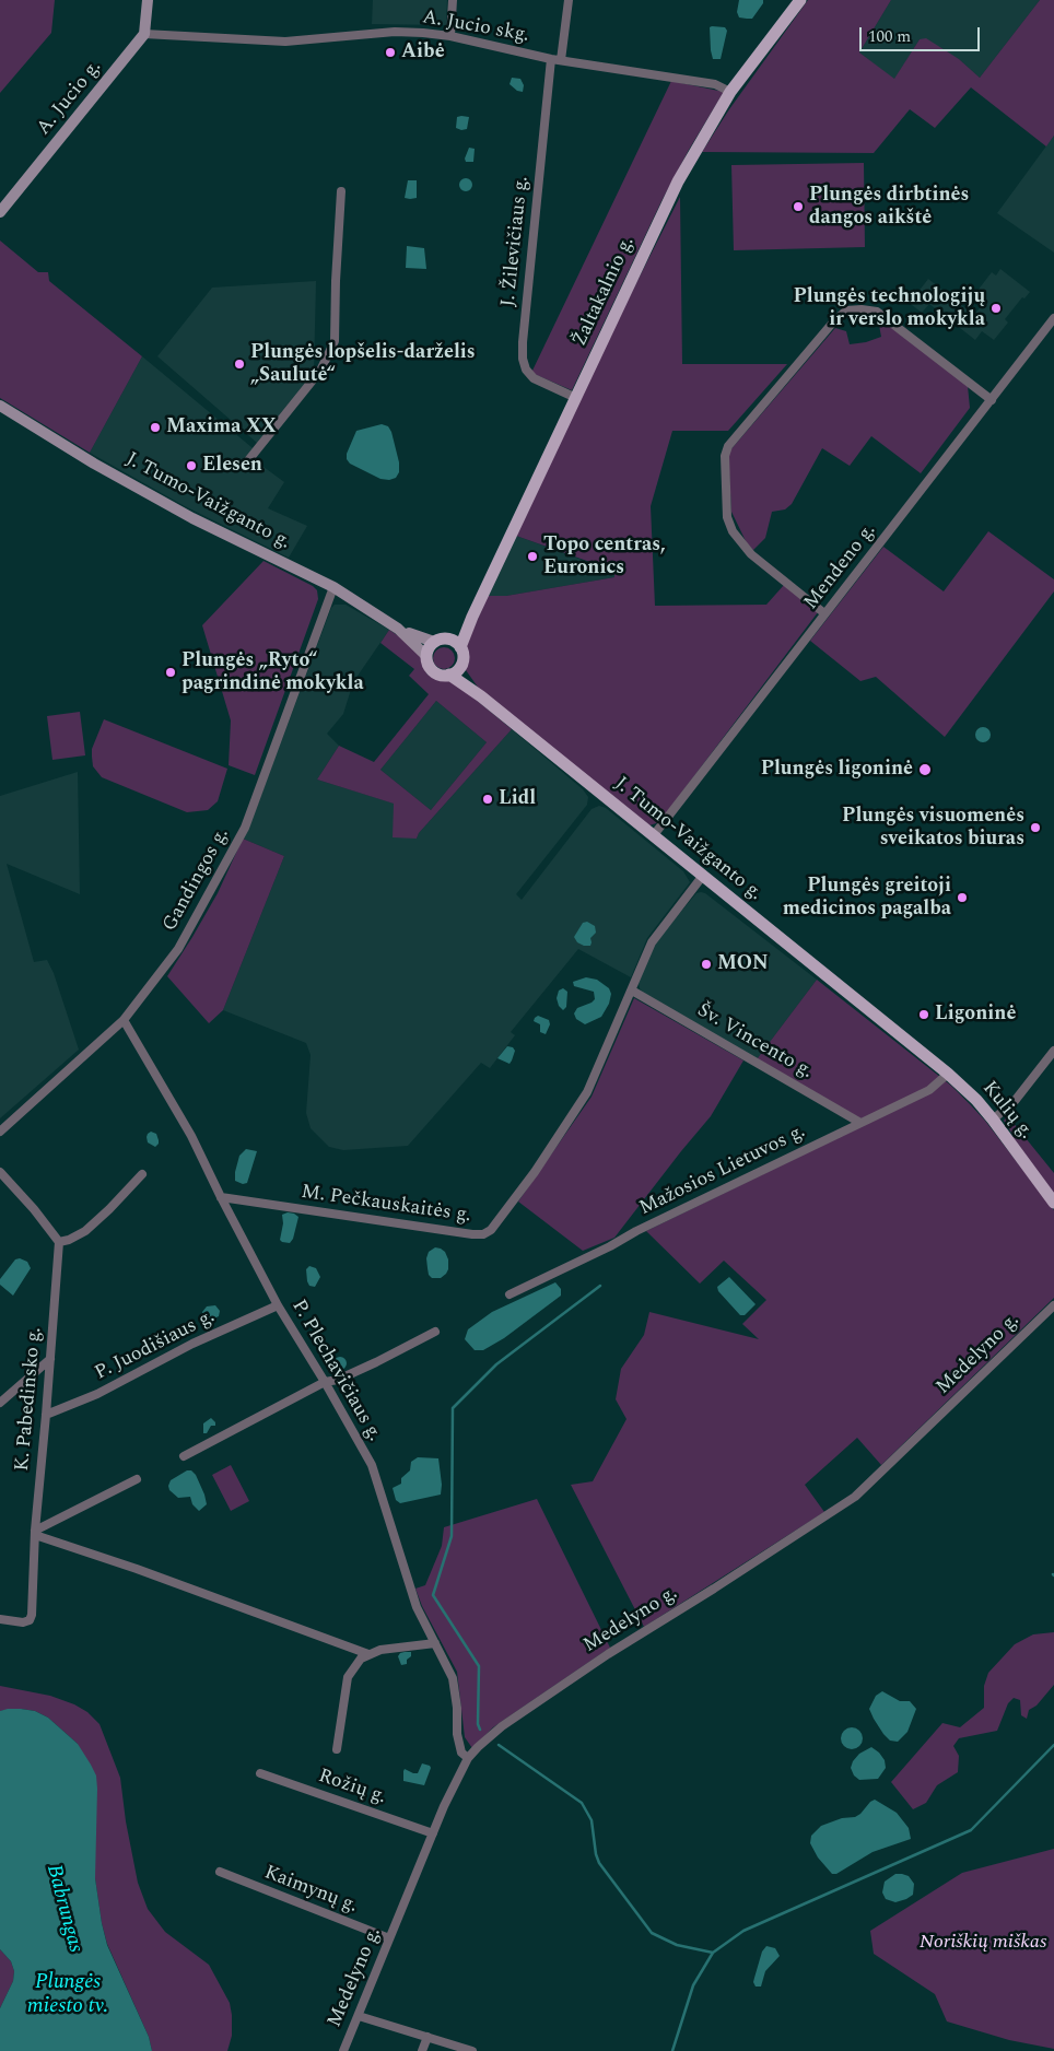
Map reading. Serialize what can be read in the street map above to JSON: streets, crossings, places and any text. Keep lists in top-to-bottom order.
{
  "streets": {
    "main road": [
      "A. Jucio g.",
      "Žaltakalnio g.",
      "J. Tumo-Vaižganto g.",
      "Kulių g."
    ],
    "street": [
      "A. Jucio skg.",
      "J. Žilevičiaus g.",
      "Mendeno g.",
      "Gandingos g.",
      "Šv. Vincento g.",
      "Mažosios Lietuvos g.",
      "M. Pečkauskaitės g.",
      "P. Juodišiaus g.",
      "Medelyno g.",
      "P. Plechavičiaus g.",
      "K. Pabedinsko g.",
      "Rožių g.",
      "Kaimynų g."
    ]
  },
  "crossings": [
    ["A. Jucio skg.", "A. Jucio g."],
    ["A. Jucio skg.", "J. Žilevičiaus g."],
    ["A. Jucio skg.", "Žaltakalnio g."],
    ["J. Žilevičiaus g.", "Žaltakalnio g."],
    ["Žaltakalnio g.", "J. Tumo-Vaižganto g."],
    ["J. Tumo-Vaižganto g.", "Mendeno g."],
    ["J. Tumo-Vaižganto g.", "Gandingos g."],
    ["J. Tumo-Vaižganto g.", "Kulių g."],
    ["J. Tumo-Vaižganto g.", "Mažosios Lietuvos g."],
    ["J. Tumo-Vaižganto g.", "M. Pečkauskaitės g."],
    ["Gandingos g.", "P. Plechavičiaus g."],
    ["Šv. Vincento g.", "Mažosios Lietuvos g."],
    ["Šv. Vincento g.", "M. Pečkauskaitės g."],
    ["Kulių g.", "Mažosios Lietuvos g."],
    ["M. Pečkauskaitės g.", "P. Plechavičiaus g."],
    ["P. Juodišiaus g.", "P. Plechavičiaus g."],
    ["P. Juodišiaus g.", "K. Pabedinsko g."],
    ["Medelyno g.", "P. Plechavičiaus g."],
    ["Medelyno g.", "Rožių g."],
    ["Medelyno g.", "Kaimynų g."]
  ],
  "water": ["Babrungas", "Plungės miesto tv."],
  "parks": ["Noriškių miškas"],
  "places": [
    "Aibė",
    "Plungės dirbtinės dangos aikštė",
    "Plungės technologijų ir verslo mokykla",
    "Plungės lopšelis-darželis „Saulutė“",
    "Maxima XX",
    "Elesen",
    "Topo centras, Euronics",
    "Plungės „Ryto“ pagrindinė mokykla",
    "Plungės ligoninė",
    "Lidl",
    "Plungės visuomenės sveikatos biuras",
    "Plungės greitoji medicinos pagalba",
    "MON",
    "Ligoninė"
  ],
  "scale_bar": "100 m"
}
